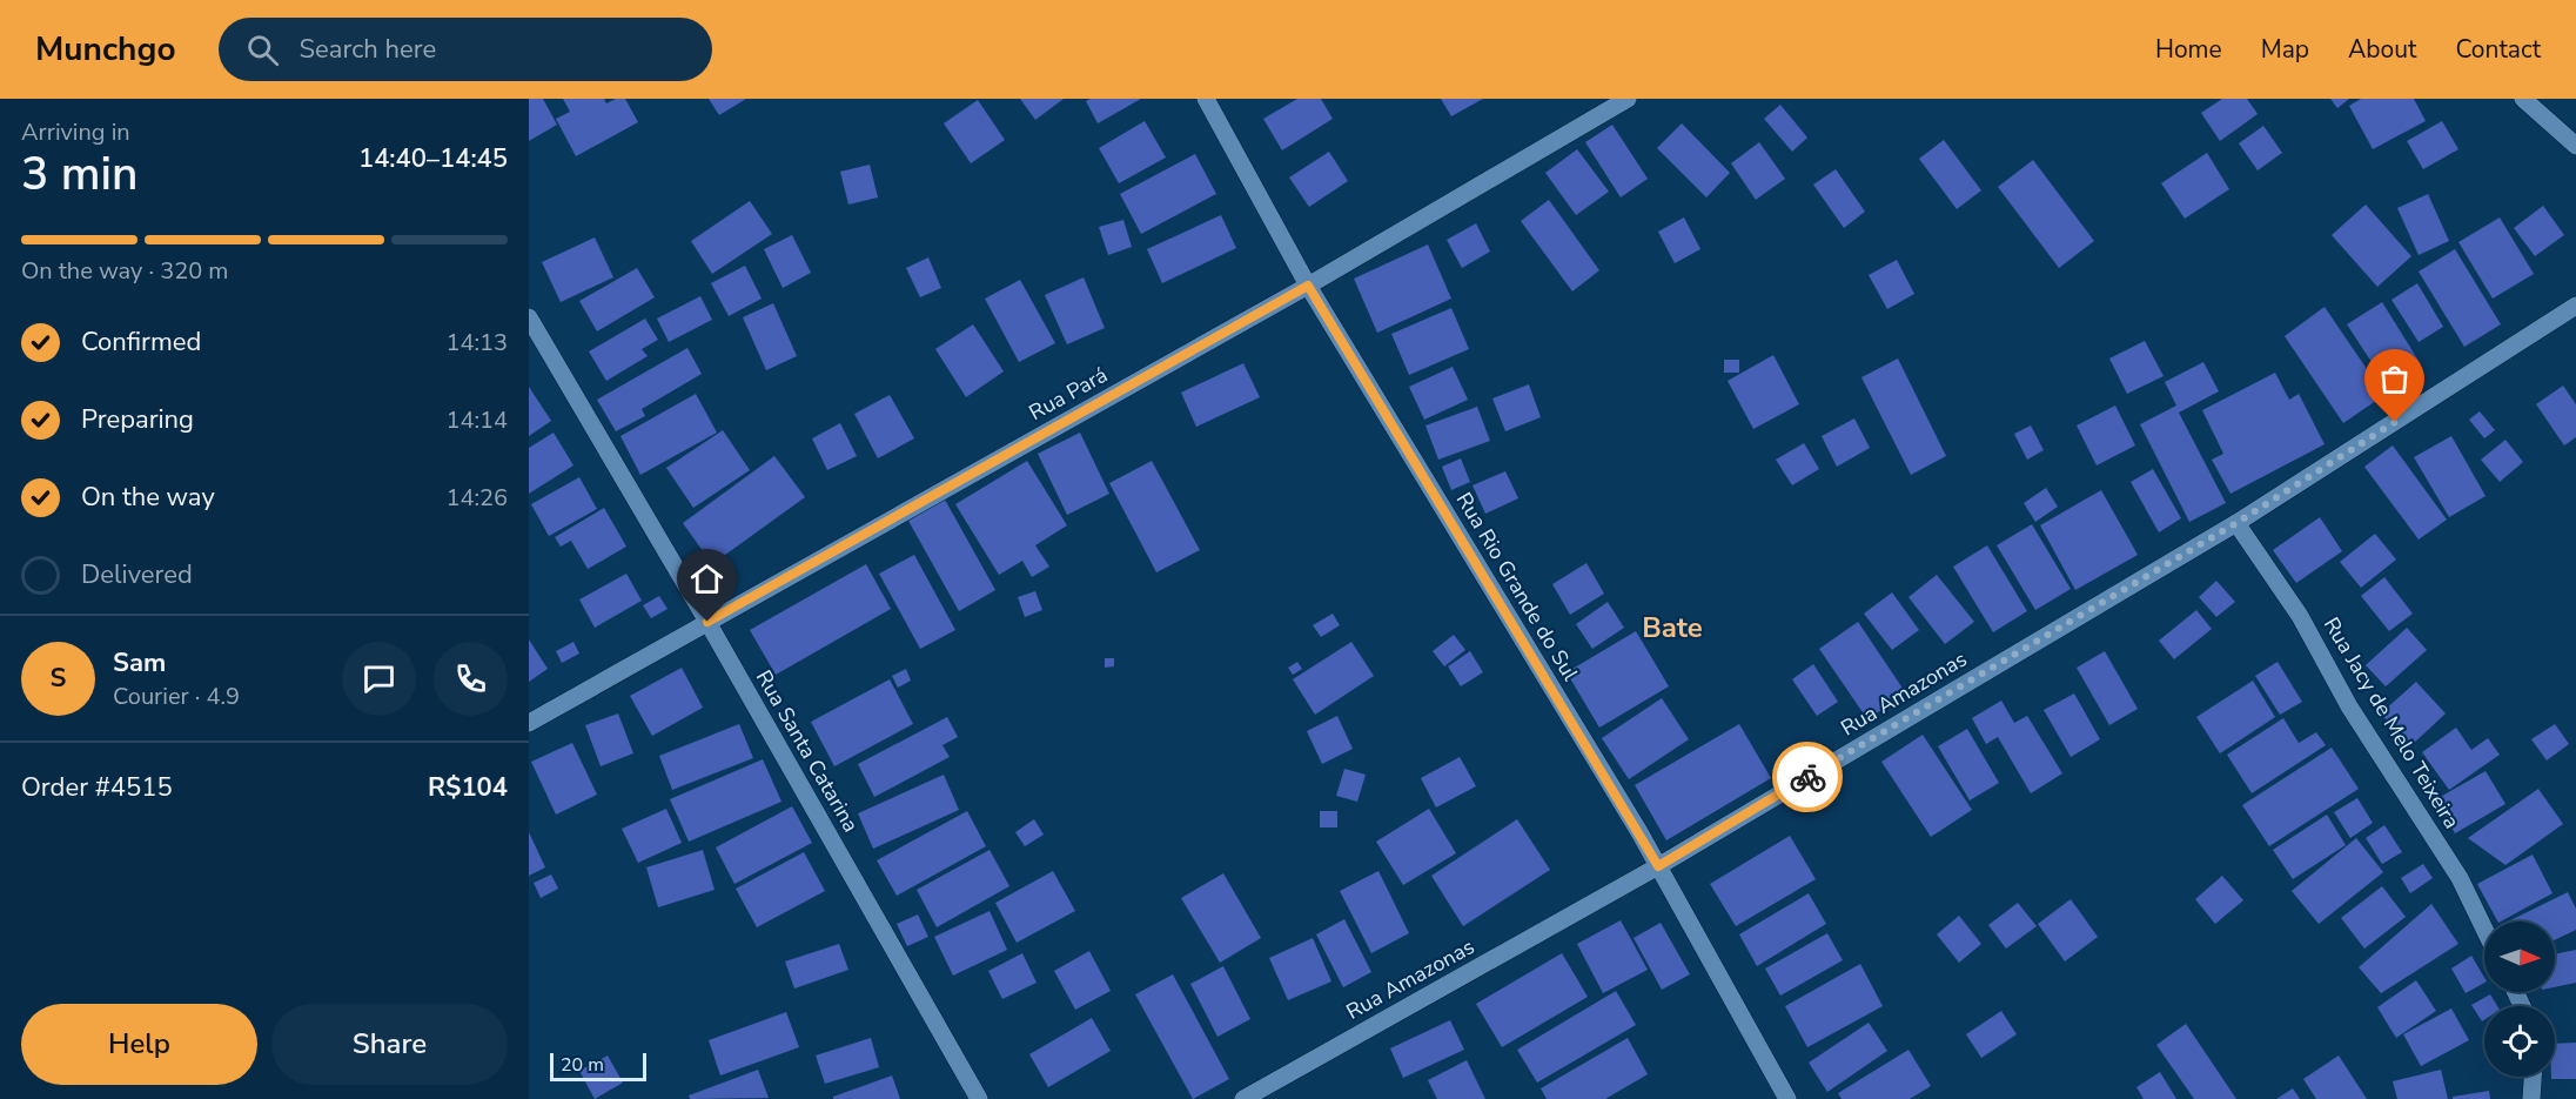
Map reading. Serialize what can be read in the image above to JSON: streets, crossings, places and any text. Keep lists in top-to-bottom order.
{
  "streets": {
    "street": [
      "Rua Pará",
      "Rua Rio Grande do Sul",
      "Rua Amazonas",
      "Rua Jacy de Melo Teixeira",
      "Rua Santa Catarina"
    ]
  },
  "crossings": [
    ["Rua Pará", "Rua Rio Grande do Sul"],
    ["Rua Pará", "Rua Santa Catarina"],
    ["Rua Rio Grande do Sul", "Rua Amazonas"],
    ["Rua Amazonas", "Rua Jacy de Melo Teixeira"]
  ],
  "districts": ["Bate"],
  "scale_bar": "20 m",
  "north": "right",
  "page": {
    "header": "Munchgo",
    "search": "Search here",
    "nav": [
      "Home",
      "Map",
      "About",
      "Contact"
    ],
    "heading": ["3 min", "Arriving in", "14:40–14:45"],
    "panel": [
      "Sam",
      "Courier · 4.9",
      "Order #4515",
      "R$104"
    ],
    "bar": "On the way · 320 m",
    "list": [
      ["Confirmed", "14:13"],
      ["Preparing", "14:14"],
      ["On the way", "14:26"],
      "Delivered"
    ],
    "round": "S",
    "buttons": ["Help", "Share"],
    "scale": "20 m"
  }
}
